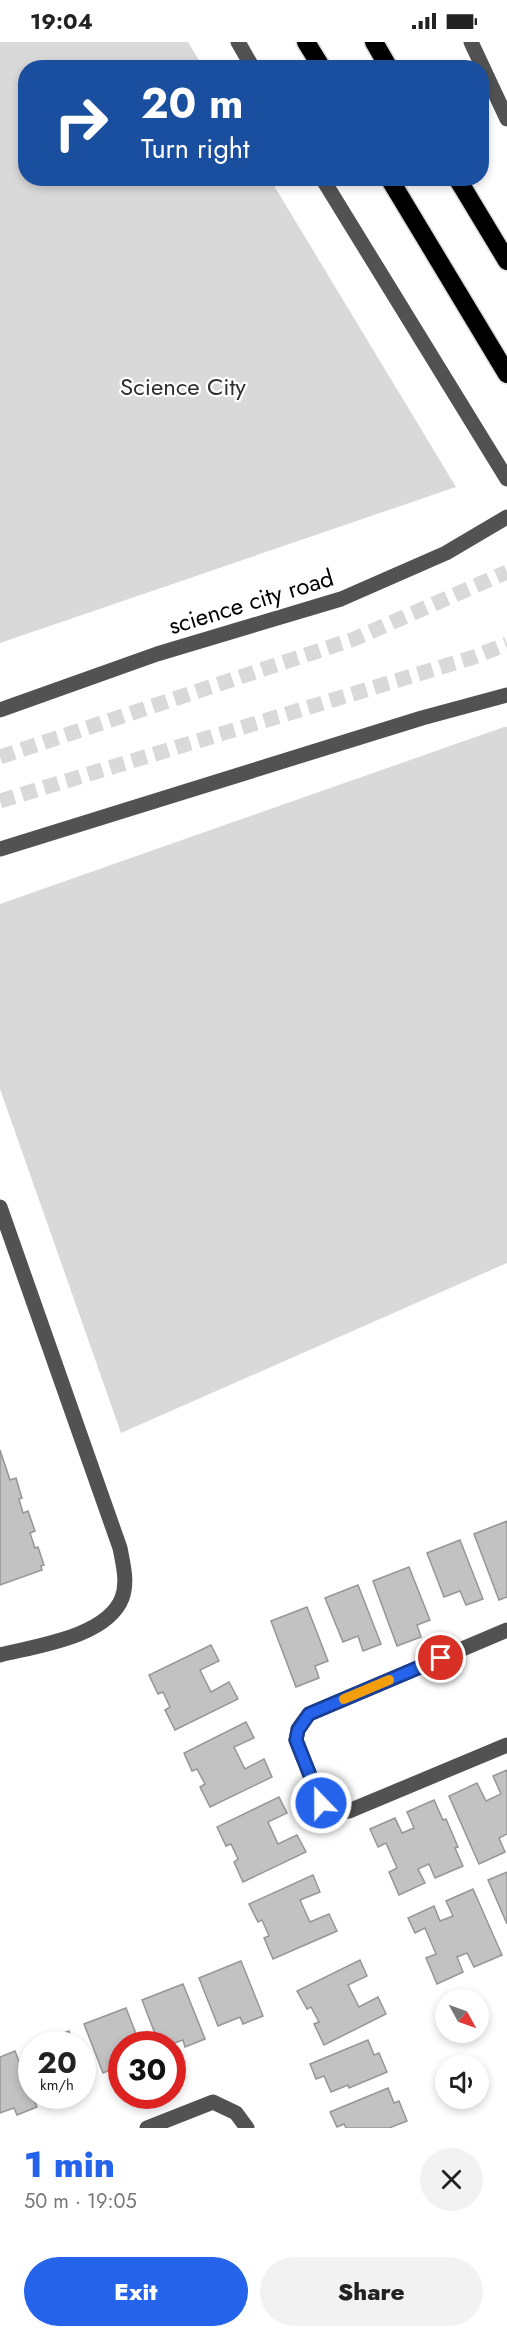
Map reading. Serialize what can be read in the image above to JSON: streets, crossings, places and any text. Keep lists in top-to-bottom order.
{
  "streets": {
    "street": ["science city road"]
  },
  "parks": ["Science City"],
  "north": "bottom right",
  "page": {
    "status": "19:04",
    "turn": ["20 m", "Turn right"],
    "speed": "20 km/h",
    "limit": "30",
    "heading": ["1 min", "50 m · 19:05"],
    "buttons": ["Exit", "Share"]
  }
}
